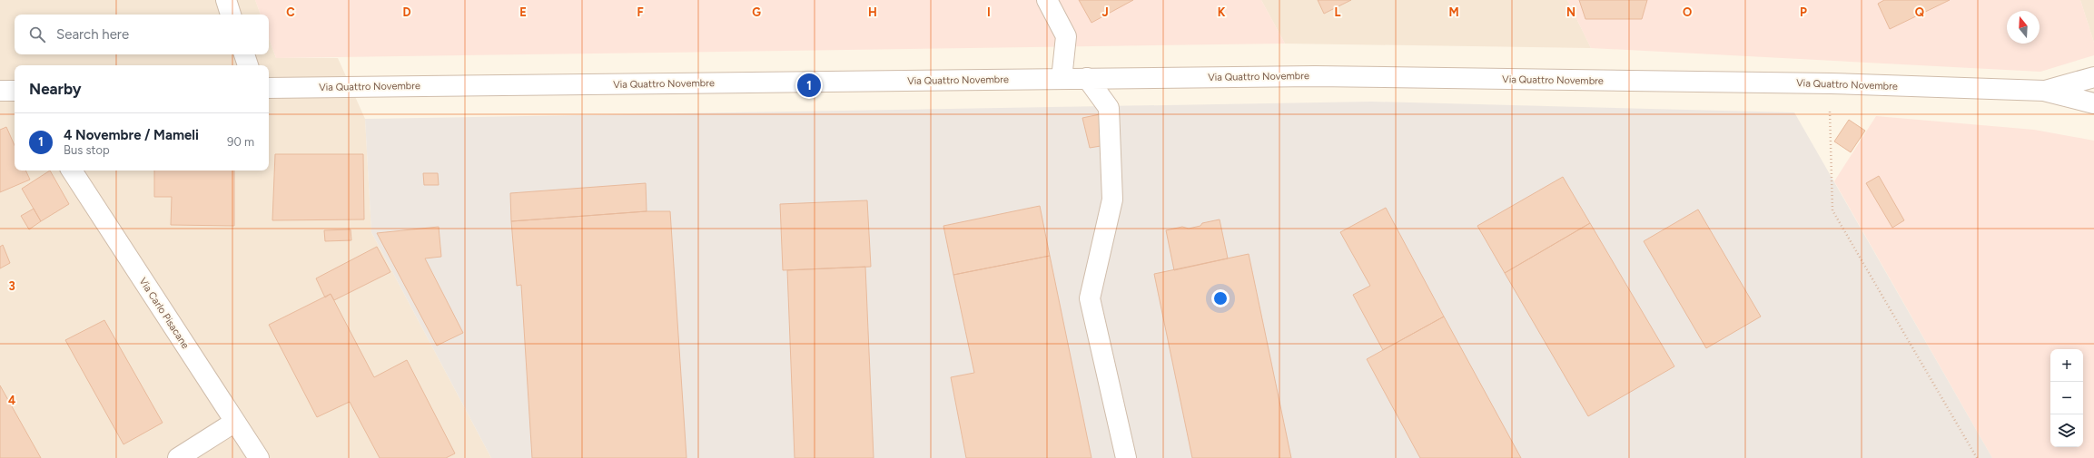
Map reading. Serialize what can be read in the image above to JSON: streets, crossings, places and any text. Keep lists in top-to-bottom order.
{
  "streets": {
    "street": ["Via Quattro Novembre", "Via Carlo Pisacane"]
  },
  "north": "top",
  "page": {
    "search": "Search here",
    "heading": "Nearby",
    "pins": "1",
    "list": [
      {
        "mark": "1",
        "name": "4 Novembre / Mameli",
        "note": "Bus stop",
        "value": "90 m"
      }
    ],
    "map_buttons": ["+", "−"]
  },
  "grid": {
    "columns": [
      "C",
      "D",
      "E",
      "F",
      "G",
      "H",
      "I",
      "J",
      "K",
      "L",
      "M",
      "N",
      "O",
      "P",
      "Q"
    ],
    "rows": ["3", "4"]
  }
}
